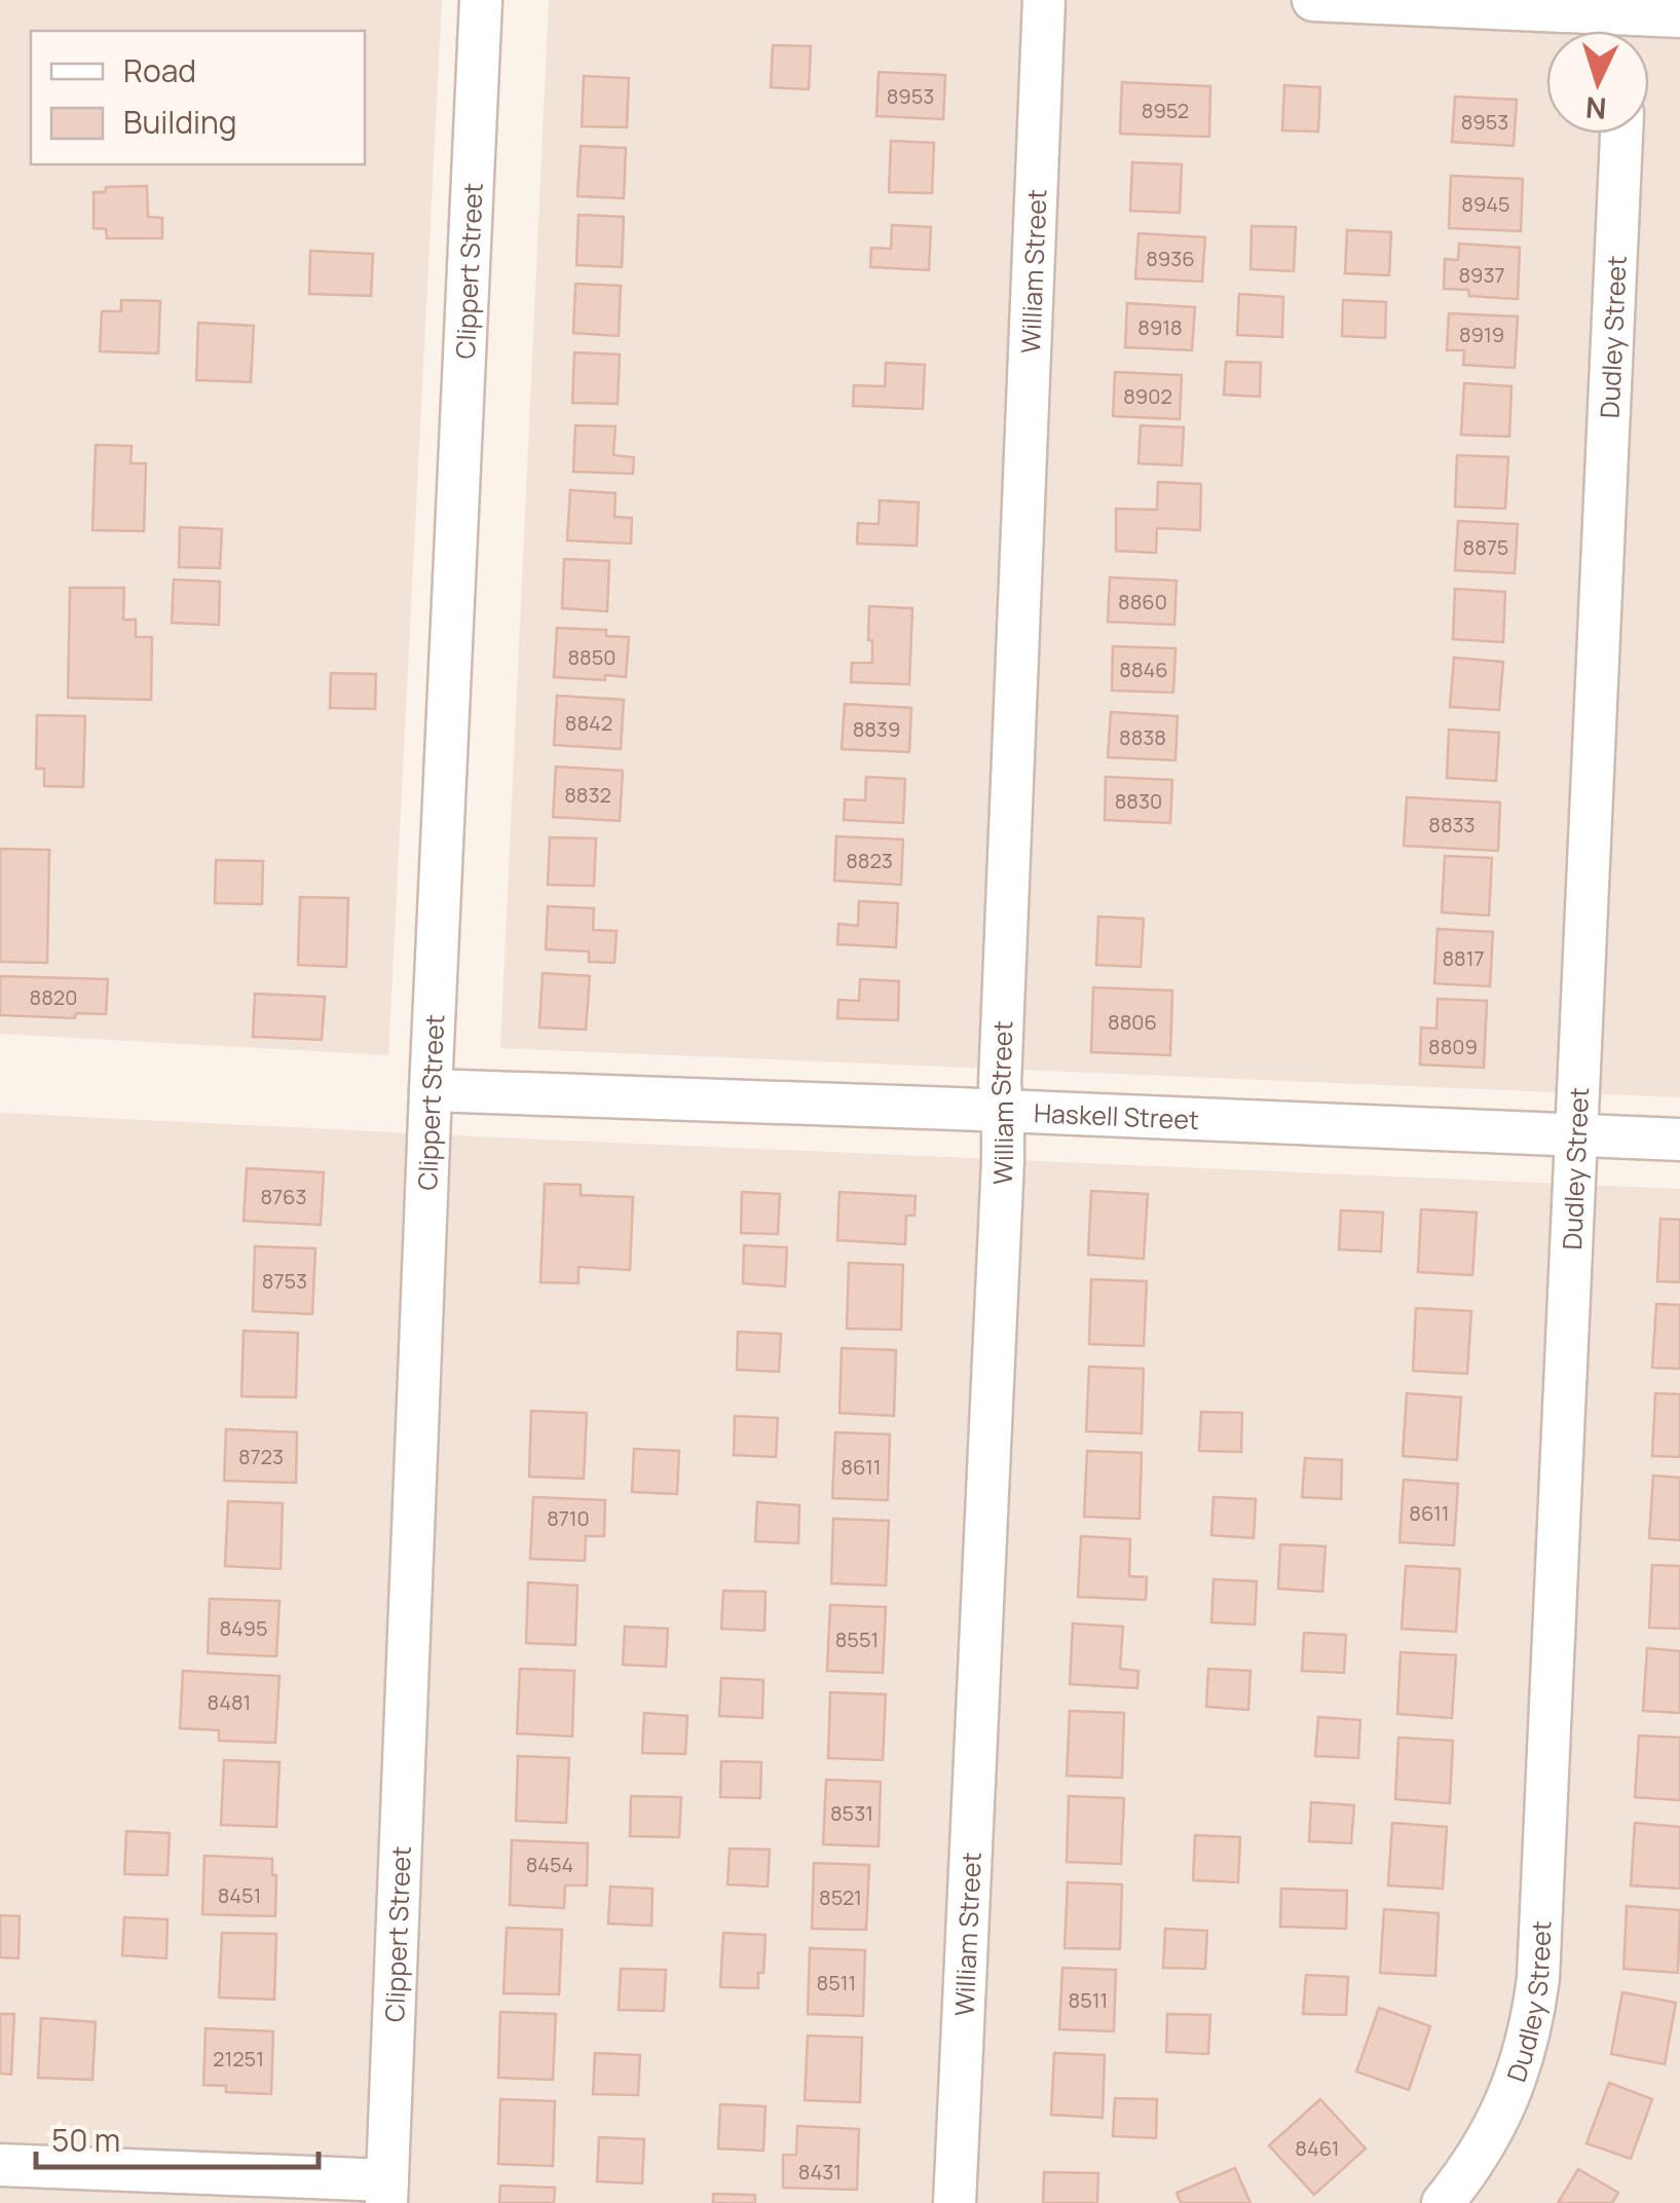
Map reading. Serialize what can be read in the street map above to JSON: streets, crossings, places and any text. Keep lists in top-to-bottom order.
{
  "streets": {
    "street": [
      "Clippert Street",
      "William Street",
      "Dudley Street",
      "Haskell Street"
    ]
  },
  "crossings": [
    ["Clippert Street", "Haskell Street"],
    ["William Street", "Haskell Street"],
    ["Dudley Street", "Haskell Street"]
  ],
  "house_numbers": [
    "8953",
    "8952",
    "8953",
    "8945",
    "8936",
    "8937",
    "8918",
    "8919",
    "8902",
    "8875",
    "8860",
    "8850",
    "8846",
    "8842",
    "8839",
    "8838",
    "8832",
    "8830",
    "8833",
    "8823",
    "8817",
    "8820",
    "8806",
    "8809",
    "8763",
    "8753",
    "8723",
    "8611",
    "8611",
    "8710",
    "8495",
    "8551",
    "8481",
    "8531",
    "8454",
    "8451",
    "8521",
    "8511",
    "8511",
    "21251",
    "8461",
    "8431"
  ],
  "legend": ["Road", "Building"],
  "scale_bar": "50 m",
  "north": "bottom"
}
